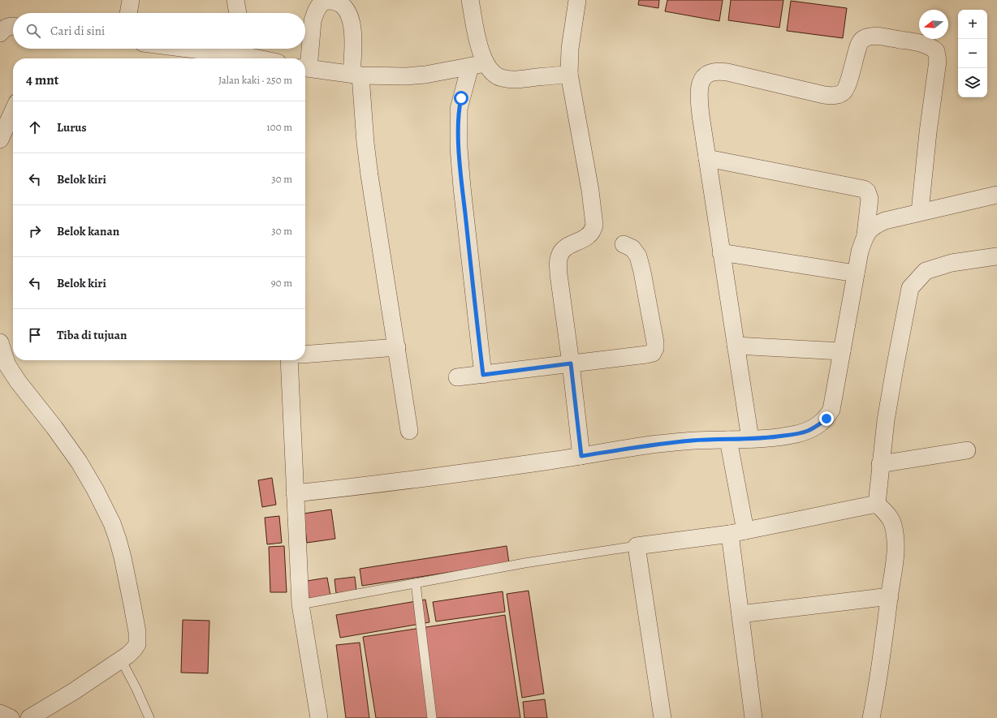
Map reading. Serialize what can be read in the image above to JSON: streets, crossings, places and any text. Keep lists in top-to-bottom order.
{
  "north": "left",
  "page": {
    "map_buttons": ["+", "−"],
    "search": "Cari di sini",
    "heading": ["4 mnt", "Jalan kaki · 250 m"],
    "list": [
      ["Lurus", "100 m"],
      ["Belok kiri", "30 m"],
      ["Belok kanan", "30 m"],
      ["Belok kiri", "90 m"],
      "Tiba di tujuan"
    ]
  }
}
